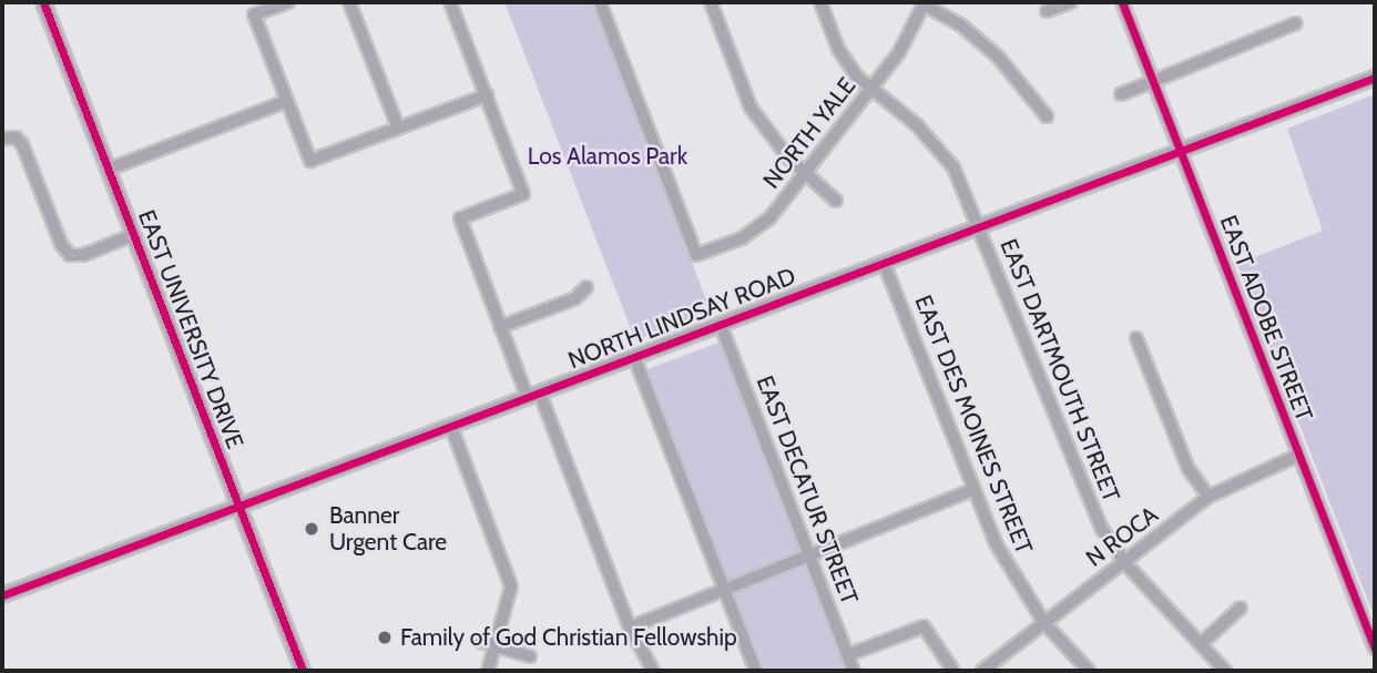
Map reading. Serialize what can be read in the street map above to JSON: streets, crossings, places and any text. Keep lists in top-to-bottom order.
{
  "streets": {
    "main road": ["NORTH LINDSAY ROAD", "EAST UNIVERSITY DRIVE"],
    "street": [
      "NORTH YALE",
      "EAST ADOBE STREET",
      "EAST DARTMOUTH STREET",
      "EAST DES MOINES STREET",
      "EAST DECATUR STREET",
      "N ROCA"
    ]
  },
  "crossings": [
    ["NORTH YALE", "EAST DARTMOUTH STREET"],
    ["NORTH LINDSAY ROAD", "EAST ADOBE STREET"],
    ["NORTH LINDSAY ROAD", "EAST UNIVERSITY DRIVE"],
    ["NORTH LINDSAY ROAD", "EAST DARTMOUTH STREET"],
    ["NORTH LINDSAY ROAD", "EAST DES MOINES STREET"],
    ["NORTH LINDSAY ROAD", "EAST DECATUR STREET"],
    ["EAST ADOBE STREET", "N ROCA"],
    ["EAST DARTMOUTH STREET", "N ROCA"],
    ["EAST DES MOINES STREET", "N ROCA"]
  ],
  "parks": ["Los Alamos Park"],
  "places": ["Banner Urgent Care", "Family of God Christian Fellowship"]
}
